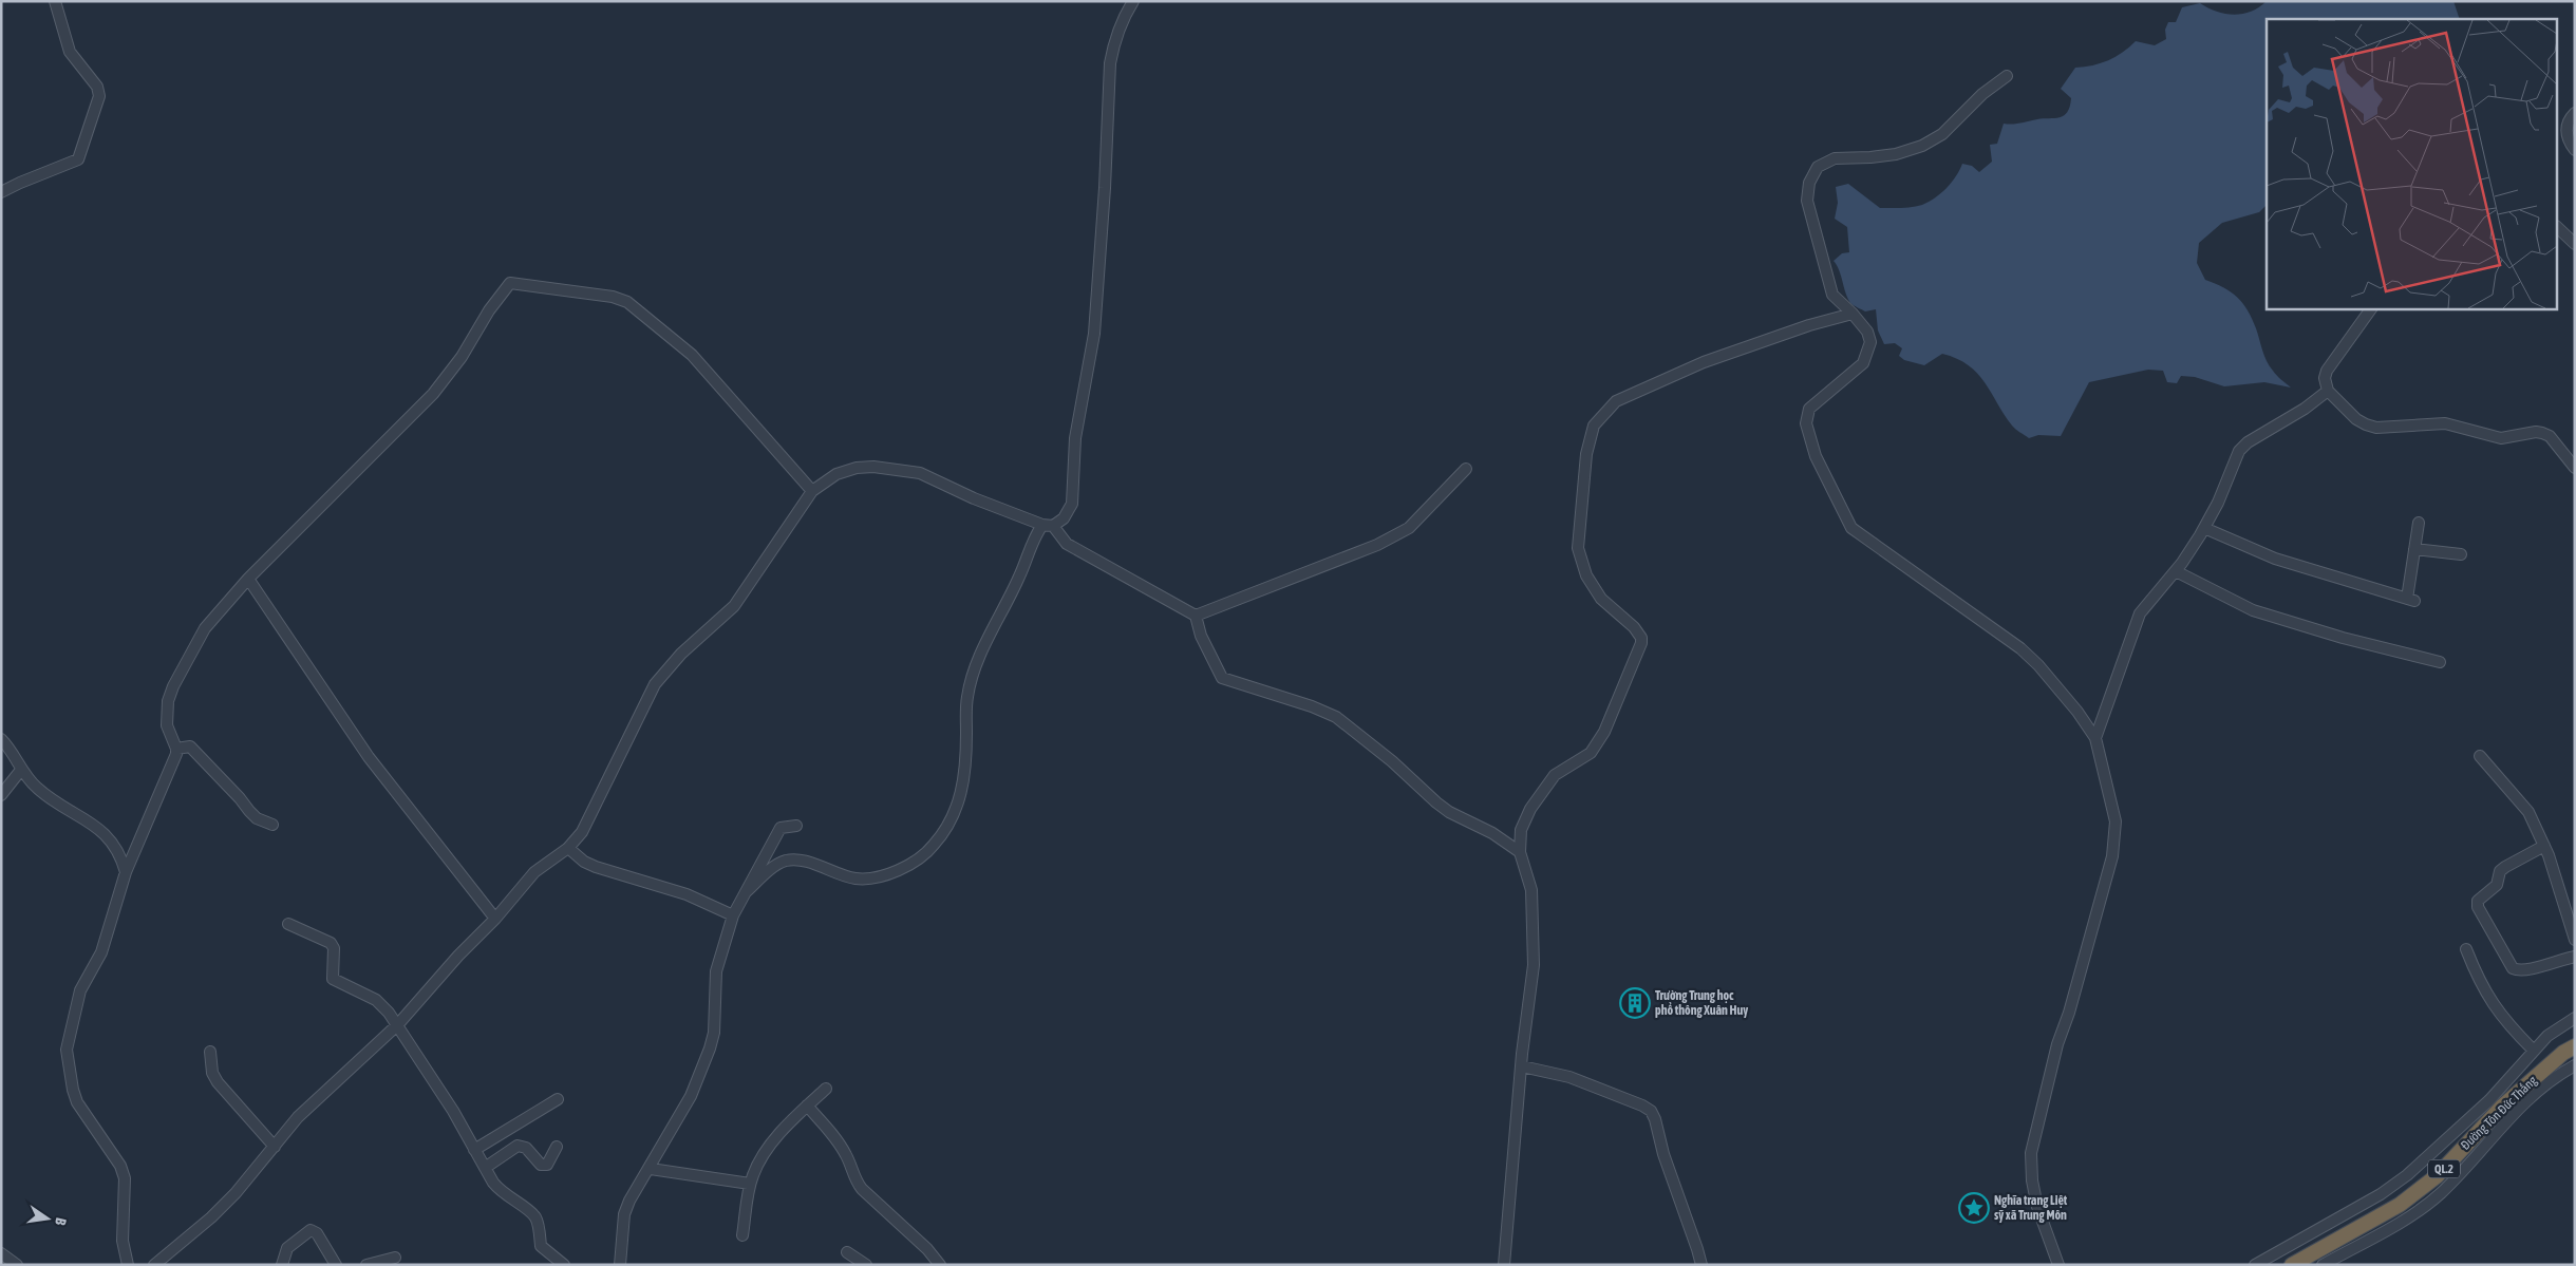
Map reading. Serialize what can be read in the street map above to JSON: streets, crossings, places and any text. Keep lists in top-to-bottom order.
{
  "streets": {
    "highway": ["Đường Tôn Đức Thắng", "QL.2"]
  },
  "places": {
    "building": ["Trường Trung học phổ thông Xuân Huy"],
    "place": ["Nghĩa trang Liệt sỹ xã Trung Môn"]
  },
  "north": "right"
}
